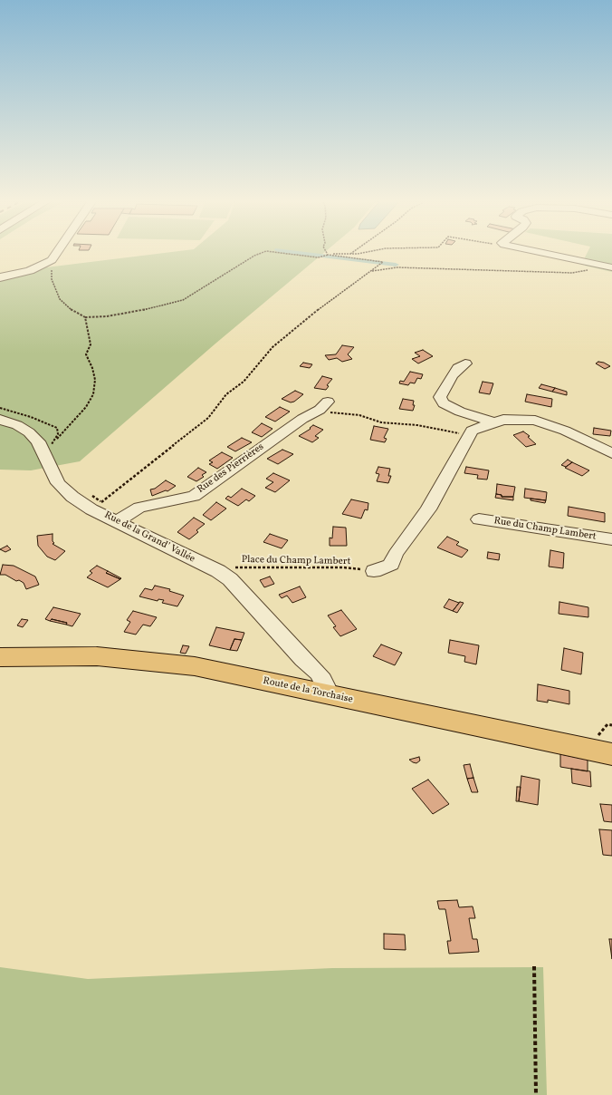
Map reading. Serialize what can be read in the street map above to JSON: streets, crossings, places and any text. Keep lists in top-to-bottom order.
{
  "streets": {
    "main road": ["Route de la Torchaise"],
    "street": ["Rue des Pierrières", "Rue du Champ Lambert", "Rue de la Grand’ Vallée"],
    "path": ["Place du Champ Lambert"]
  },
  "crossings": [
    ["Rue des Pierrières", "Rue de la Grand’ Vallée"],
    ["Rue de la Grand’ Vallée", "Place du Champ Lambert"],
    ["Rue de la Grand’ Vallée", "Route de la Torchaise"]
  ]
}
